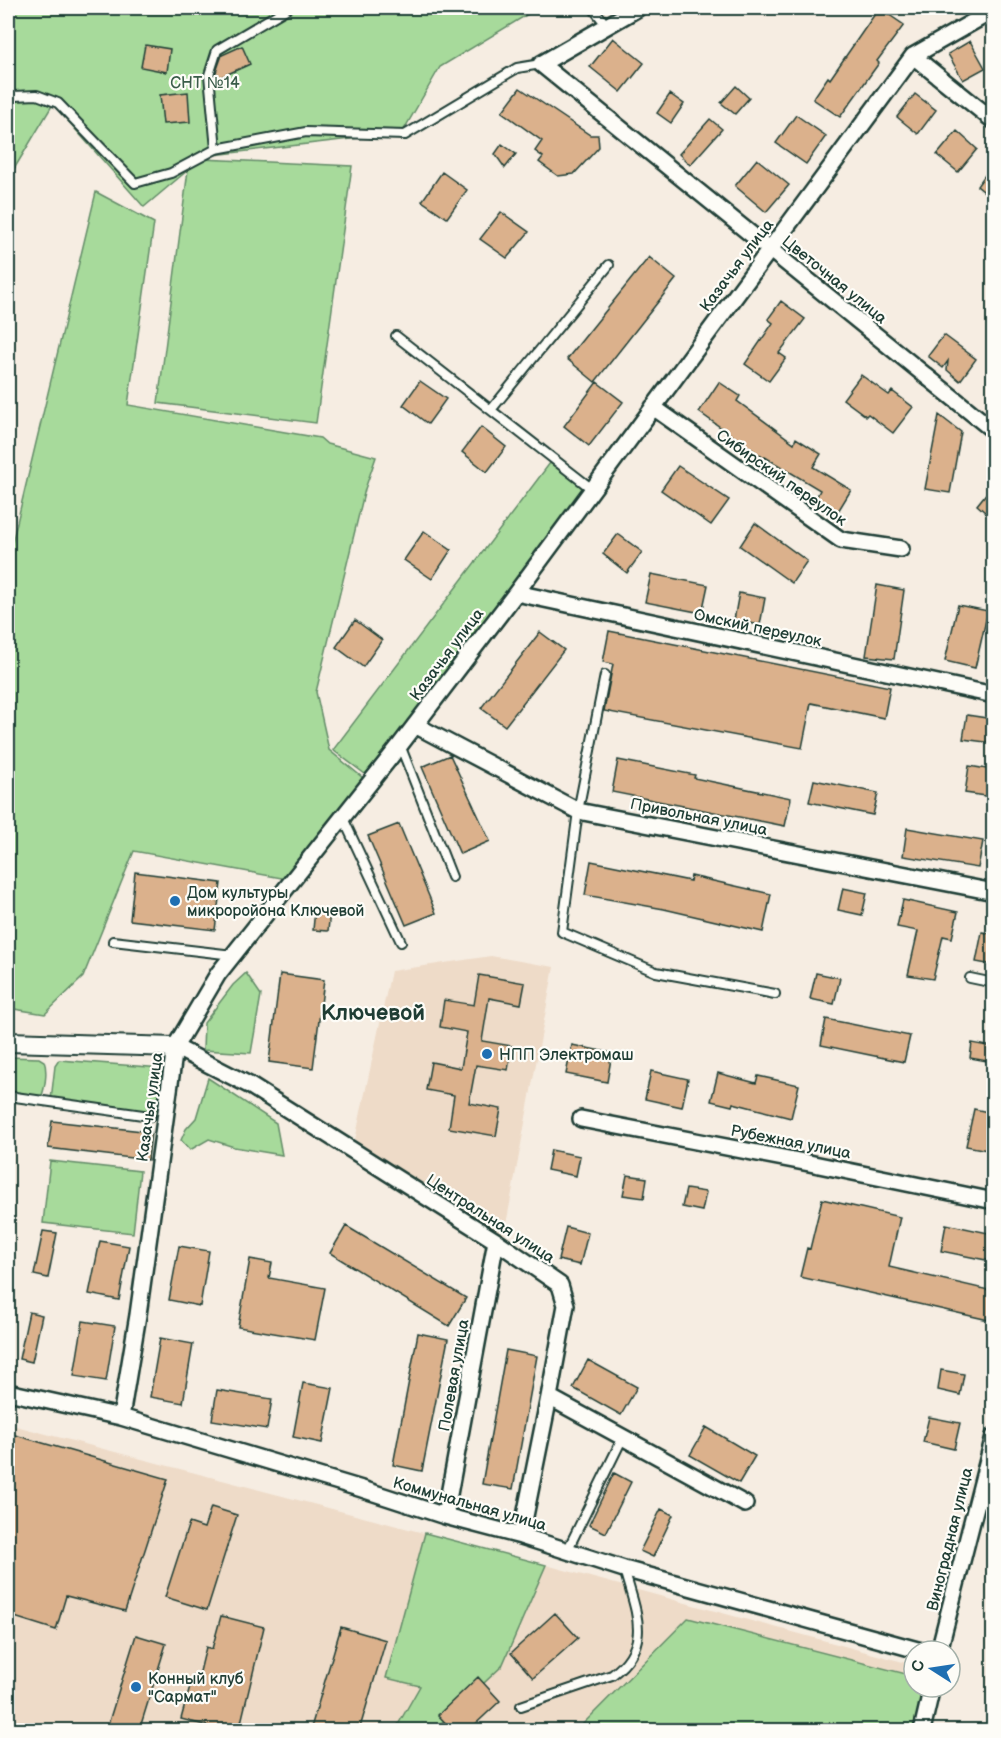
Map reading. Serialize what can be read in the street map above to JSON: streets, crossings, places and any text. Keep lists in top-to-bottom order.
{
  "streets": {
    "street": [
      "Казачья улица",
      "Цветочная улица",
      "Сибирский переулок",
      "Омский переулок",
      "Привольная улица",
      "Рубежная улица",
      "Центральная улица",
      "Полевая улица",
      "Коммунальная улица",
      "Виноградная улица"
    ]
  },
  "crossings": [
    ["Казачья улица", "Цветочная улица"],
    ["Казачья улица", "Сибирский переулок"],
    ["Казачья улица", "Омский переулок"],
    ["Казачья улица", "Привольная улица"],
    ["Казачья улица", "Центральная улица"],
    ["Казачья улица", "Коммунальная улица"],
    ["Центральная улица", "Полевая улица"],
    ["Центральная улица", "Коммунальная улица"],
    ["Полевая улица", "Коммунальная улица"]
  ],
  "districts": ["Ключевой"],
  "parks": ["СНТ №14"],
  "places": ["Дом культуры микроройона Ключевой", "НПП Электромаш", "Конный клуб \"Сармат\""],
  "north": "left"
}
